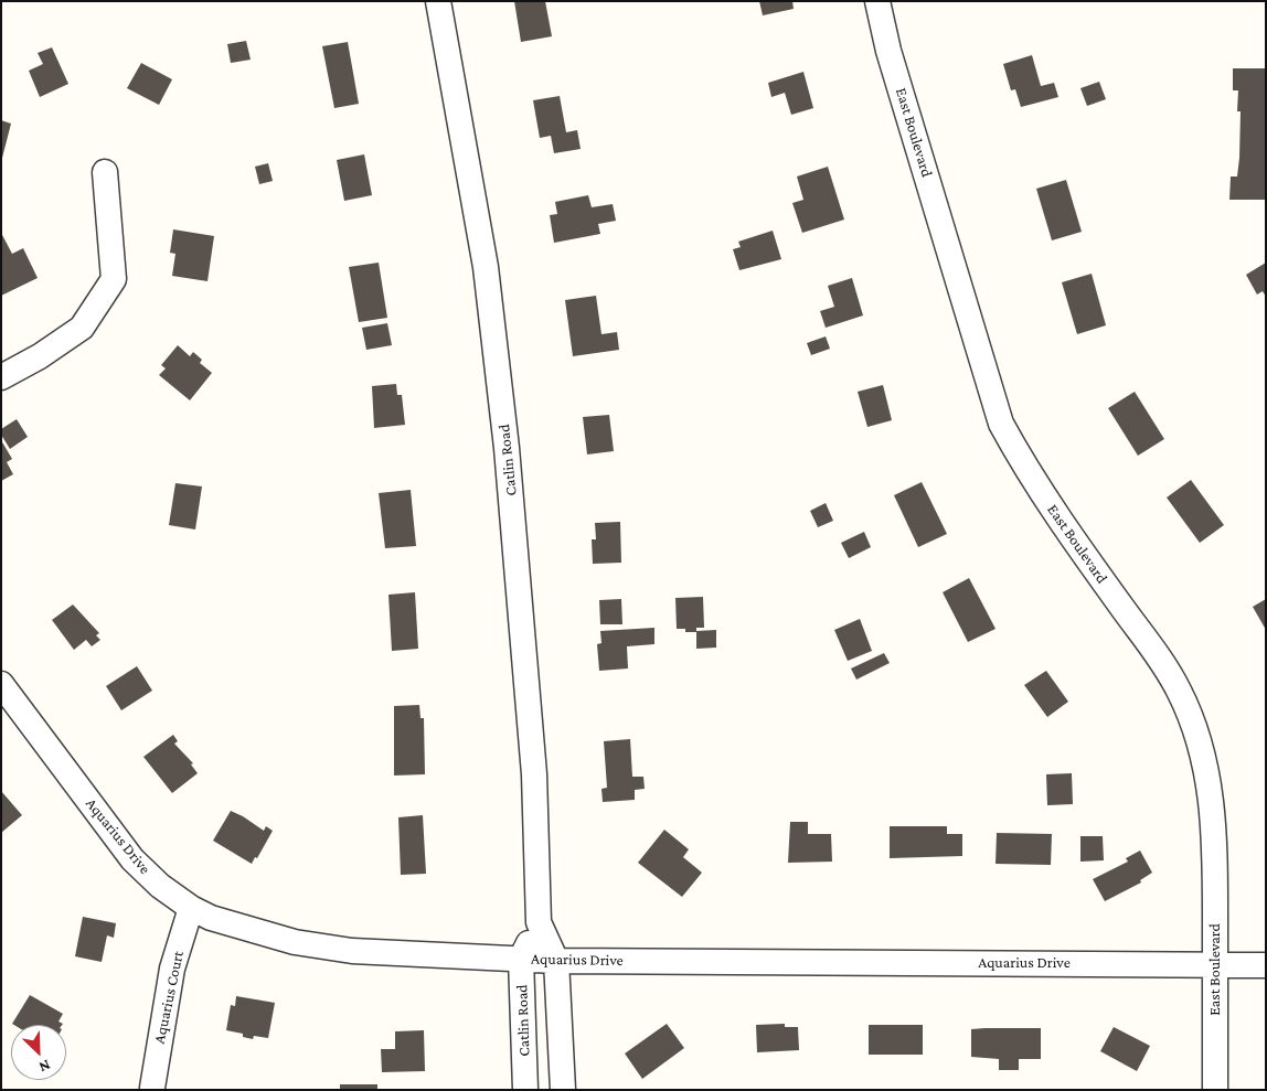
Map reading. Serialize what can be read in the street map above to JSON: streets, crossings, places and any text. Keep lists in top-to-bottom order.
{
  "streets": {
    "street": [
      "East Boulevard",
      "Catlin Road",
      "Aquarius Drive",
      "Aquarius Court"
    ]
  },
  "crossings": [
    ["East Boulevard", "Aquarius Drive"],
    ["Catlin Road", "Aquarius Drive"],
    ["Aquarius Drive", "Aquarius Court"]
  ],
  "north": "bottom right"
}
